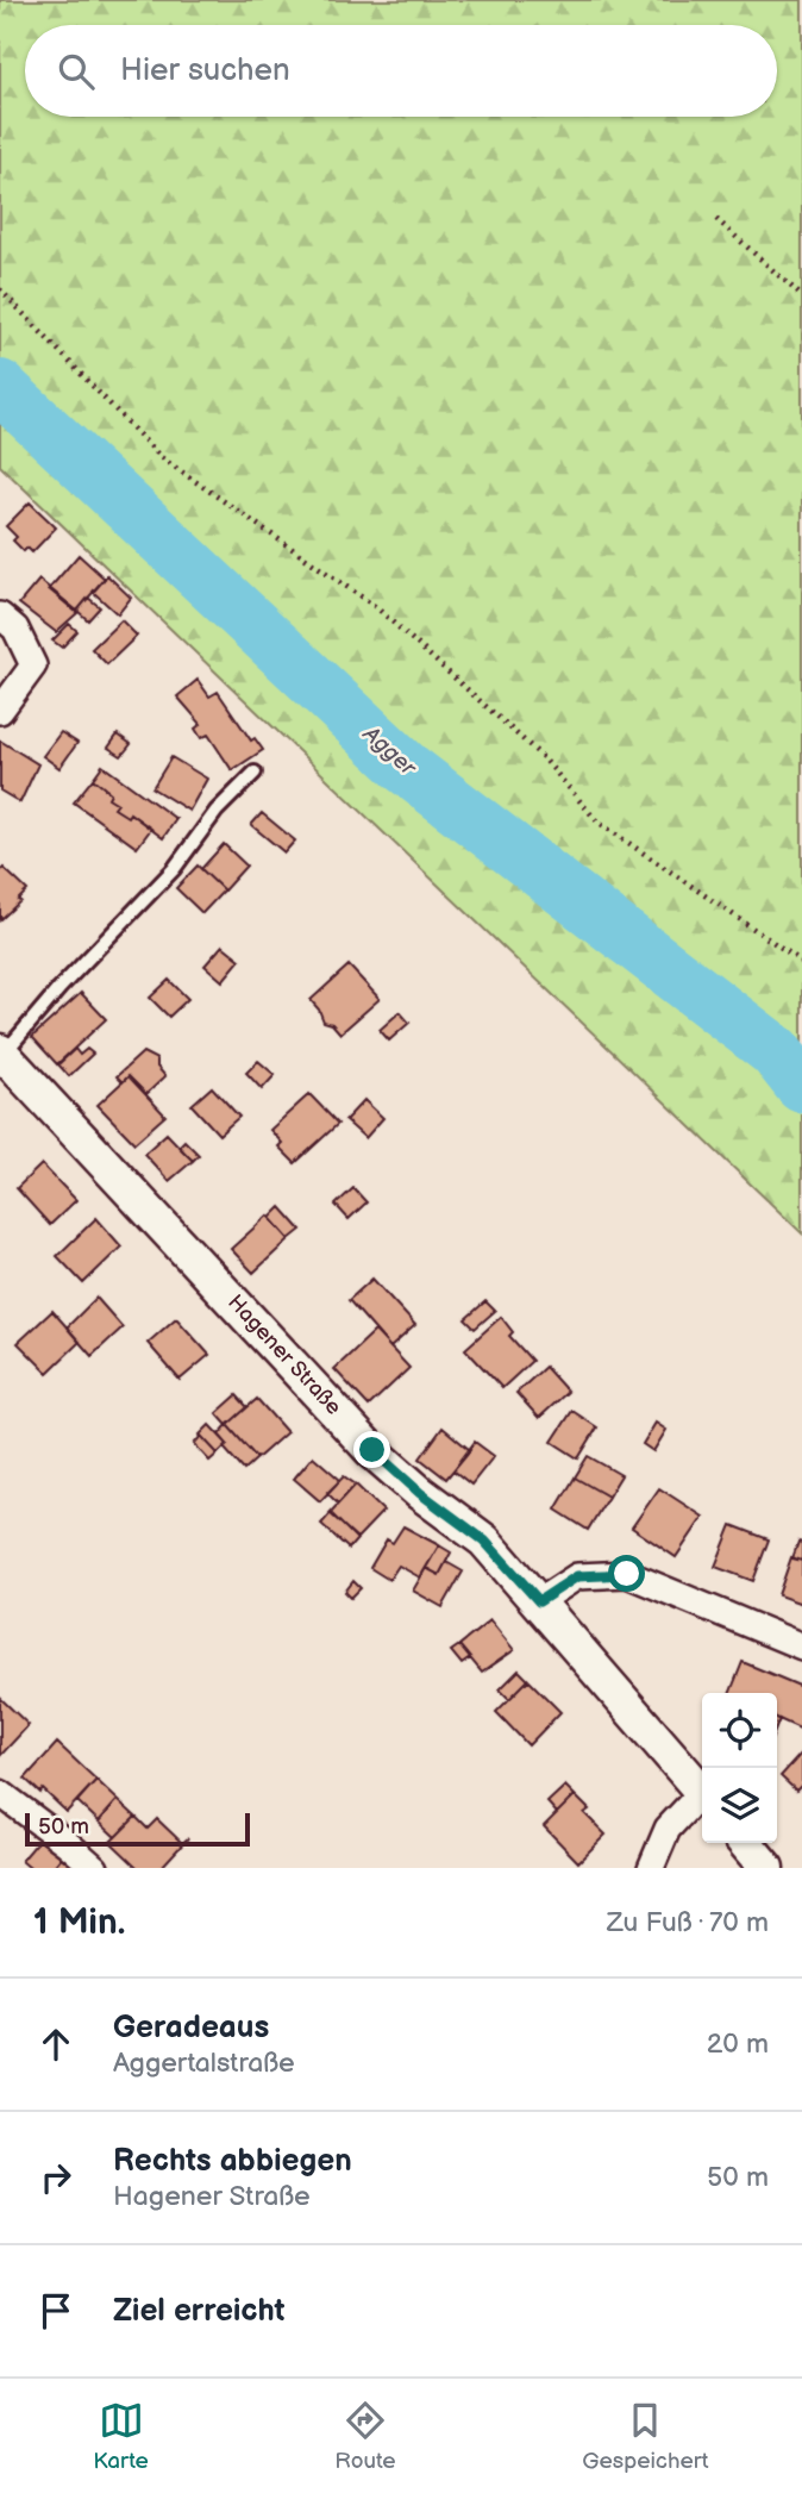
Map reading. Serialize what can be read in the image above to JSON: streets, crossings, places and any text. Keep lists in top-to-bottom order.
{
  "streets": {
    "main road": ["Hagener Straße"]
  },
  "water": ["Agger"],
  "scale_bar": "50 m",
  "page": {
    "search": "Hier suchen",
    "scale": "50 m",
    "heading": ["1 Min.", "Zu Fuß · 70 m"],
    "list": [
      ["Geradeaus", "Aggertalstraße", "20 m"],
      ["Rechts abbiegen", "Hagener Straße", "50 m"],
      "Ziel erreicht"
    ],
    "nav": ["Karte", "Route", "Gespeichert"]
  }
}
